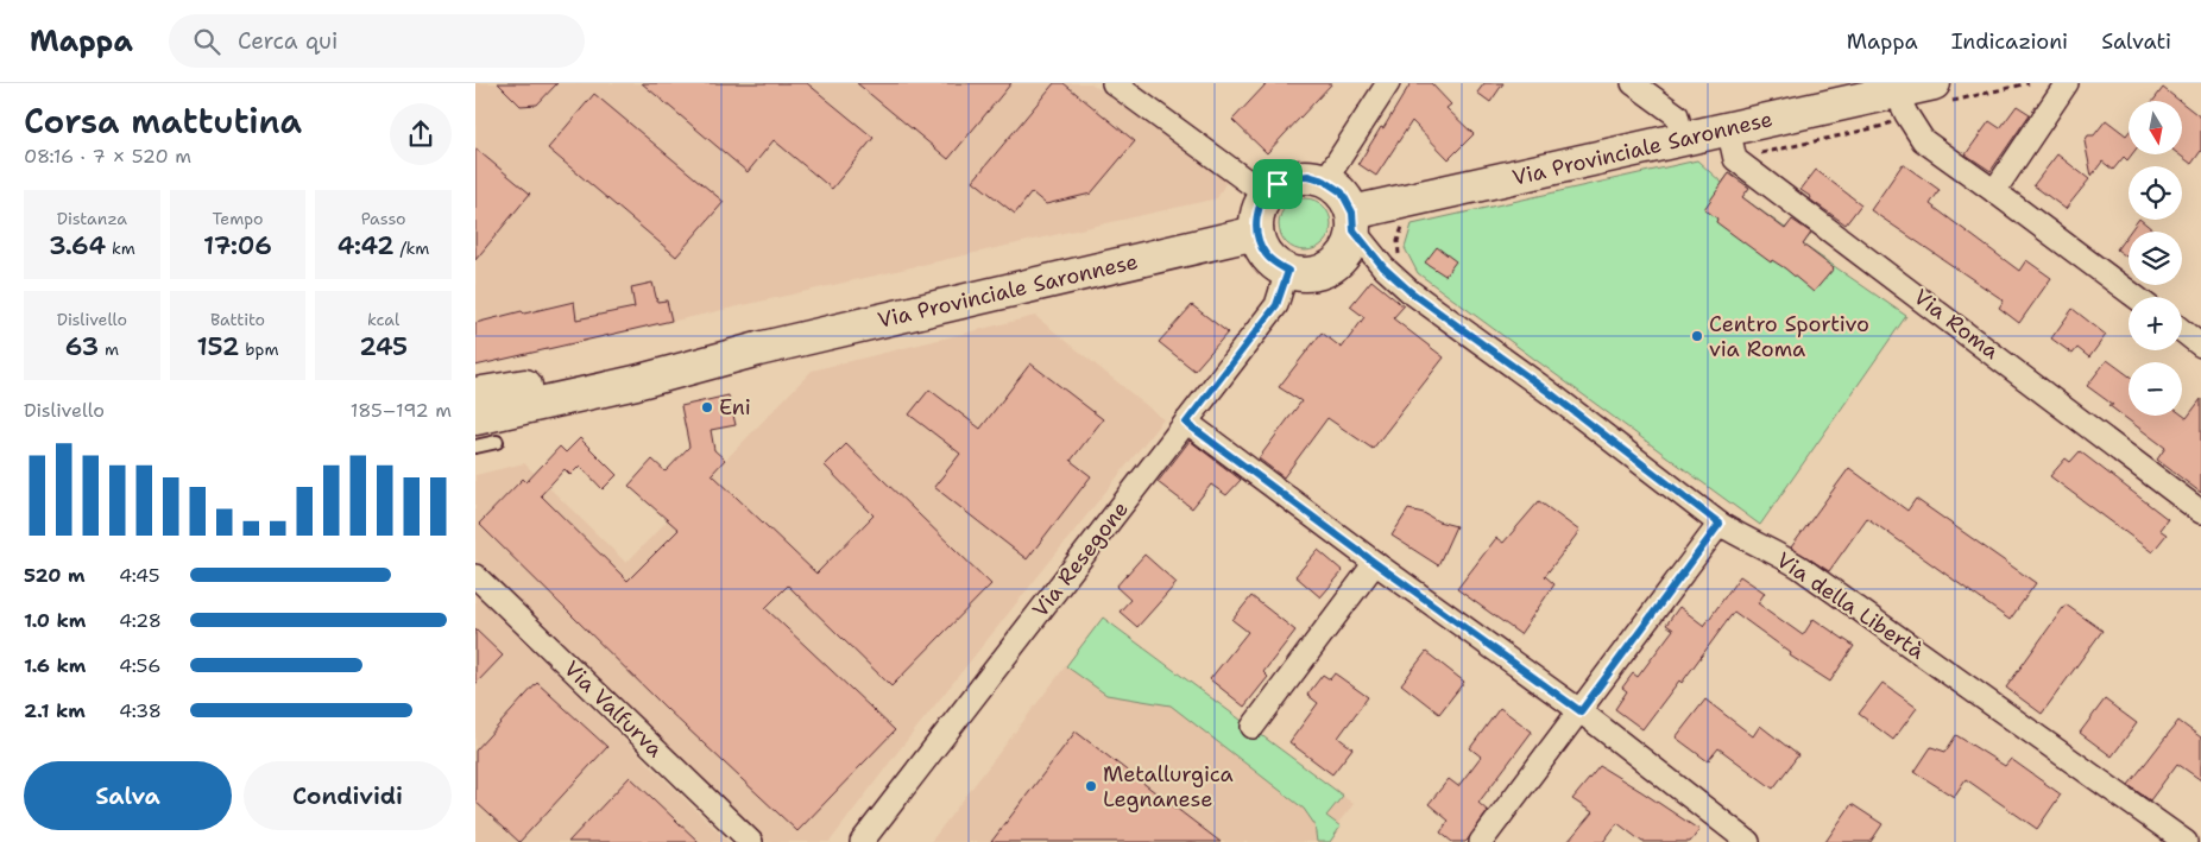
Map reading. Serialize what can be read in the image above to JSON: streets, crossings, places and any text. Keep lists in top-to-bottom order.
{
  "streets": {
    "main road": ["Via Provinciale Saronnese"],
    "street": [
      "Via Roma",
      "Via Resegone",
      "Via della Libertà",
      "Via Valfurva"
    ]
  },
  "crossings": [
    ["Via Provinciale Saronnese", "Via Roma"],
    ["Via Provinciale Saronnese", "Via Resegone"],
    ["Via Provinciale Saronnese", "Via della Libertà"],
    ["Via Resegone", "Via della Libertà"]
  ],
  "places": ["Centro Sportivo via Roma", "Eni", "Metallurgica Legnanese"],
  "north": "bottom",
  "page": {
    "header": "Mappa",
    "search": "Cerca qui",
    "nav": ["Mappa", "Indicazioni", "Salvati"],
    "heading": ["Corsa mattutina", "08:16 · 7 × 520 m"],
    "map_buttons": ["+", "−"],
    "stats": [
      ["Distanza", "3.64 km"],
      ["Tempo", "17:06"],
      ["Passo", "4:42 /km"],
      ["Dislivello", "63 m"],
      ["Battito", "152 bpm"],
      ["kcal", "245"]
    ],
    "chart": ["Dislivello", "185–192 m"],
    "list": [
      {
        "name": "520 m",
        "note": "4:45"
      },
      {
        "name": "1.0 km",
        "note": "4:28"
      },
      {
        "name": "1.6 km",
        "note": "4:56"
      },
      {
        "name": "2.1 km",
        "note": "4:38"
      }
    ],
    "buttons": ["Salva", "Condividi"]
  }
}
